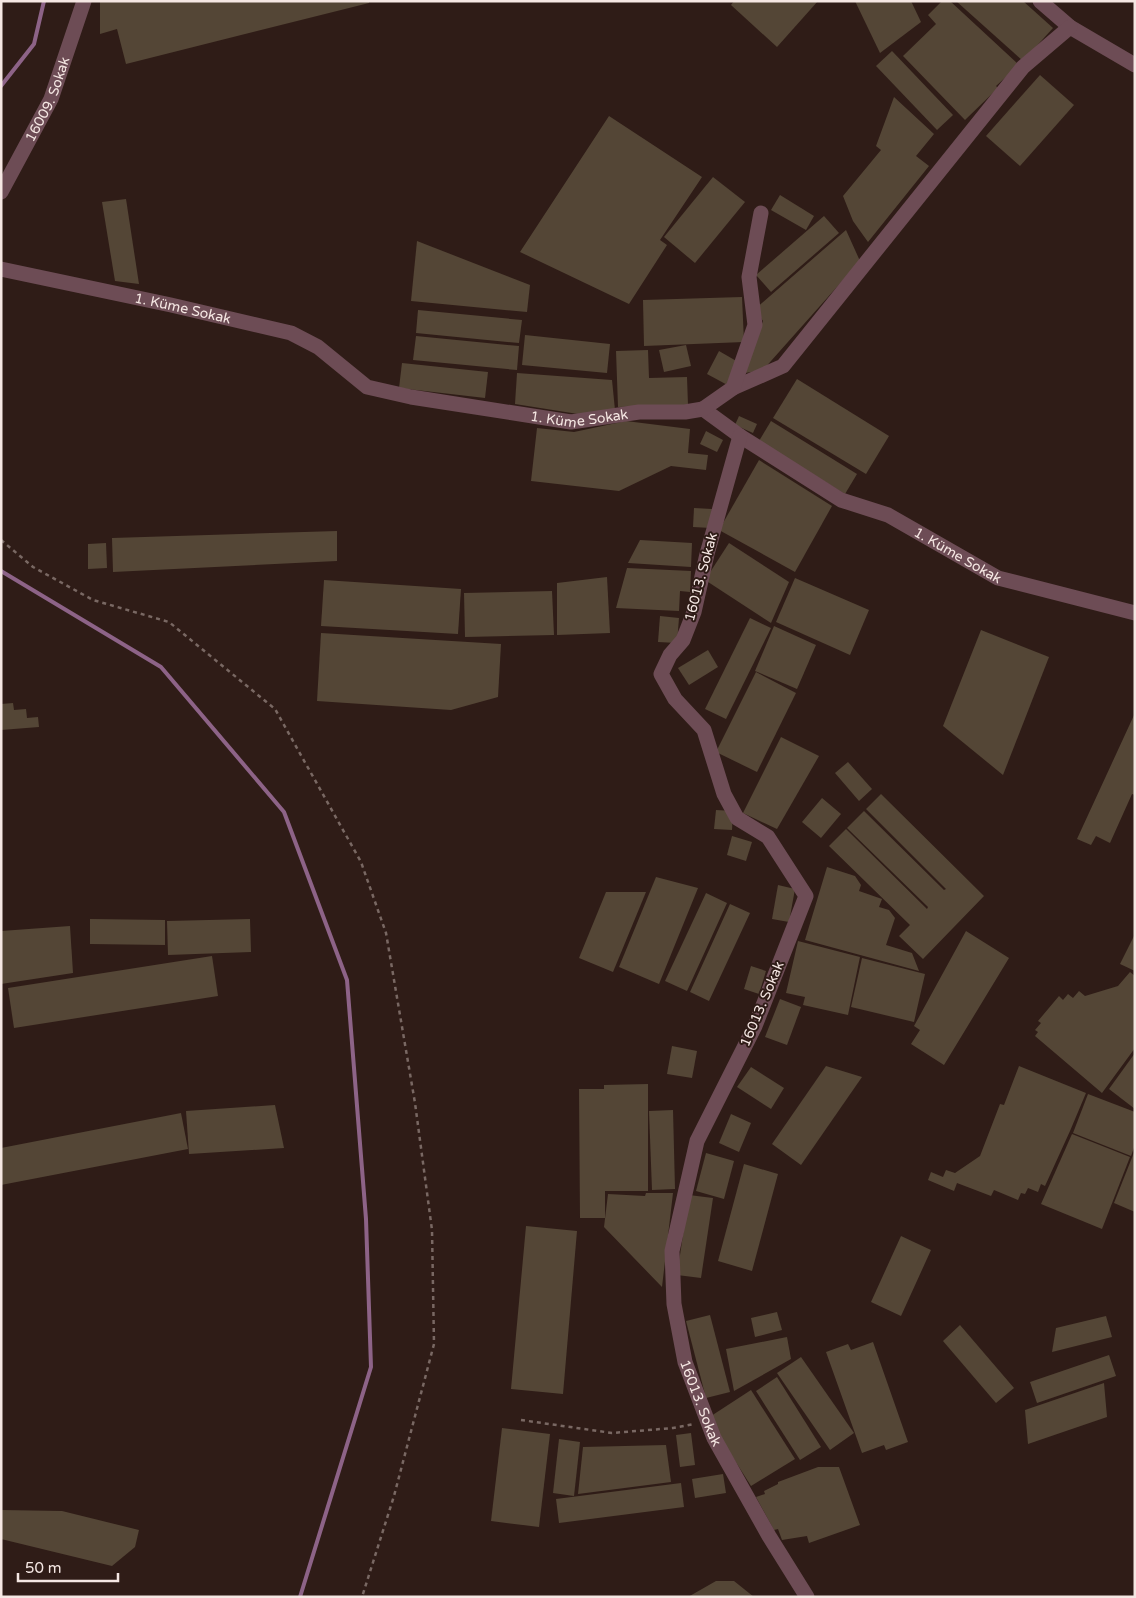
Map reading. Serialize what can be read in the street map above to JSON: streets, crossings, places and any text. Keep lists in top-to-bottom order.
{
  "streets": {
    "street": ["16009. Sokak", "1. Küme Sokak", "16013. Sokak"]
  },
  "crossings": [
    ["1. Küme Sokak", "16013. Sokak"]
  ],
  "scale_bar": "50 m"
}
